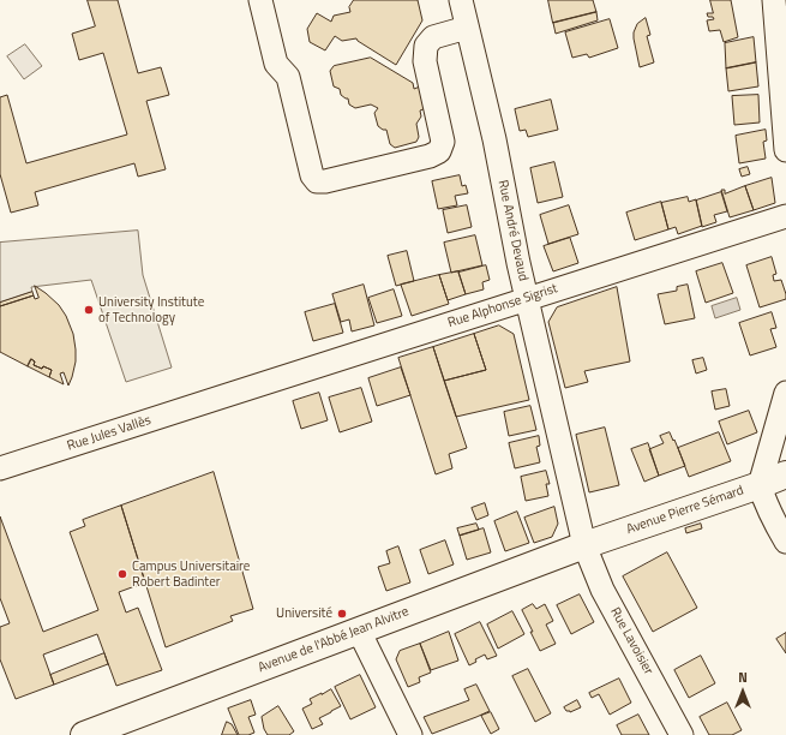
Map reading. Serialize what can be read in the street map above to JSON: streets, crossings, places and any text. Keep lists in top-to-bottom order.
{
  "streets": {
    "main road": ["Avenue Pierre Sémard", "Avenue de l'Abbé Jean Alvitre"],
    "street": [
      "Rue André Devaud",
      "Rue Alphonse Sigrist",
      "Rue Jules Vallès",
      "Rue Lavoisier"
    ]
  },
  "crossings": [
    ["Rue André Devaud", "Rue Alphonse Sigrist"],
    ["Rue André Devaud", "Avenue Pierre Sémard"],
    ["Rue André Devaud", "Avenue de l'Abbé Jean Alvitre"],
    ["Rue André Devaud", "Rue Lavoisier"],
    ["Rue Alphonse Sigrist", "Rue Jules Vallès"],
    ["Avenue Pierre Sémard", "Avenue de l'Abbé Jean Alvitre"],
    ["Avenue Pierre Sémard", "Rue Lavoisier"],
    ["Avenue de l'Abbé Jean Alvitre", "Rue Lavoisier"]
  ],
  "places": ["University Institute of Technology", "Campus Universitaire Robert Badinter", "Université"],
  "north": "top"
}
